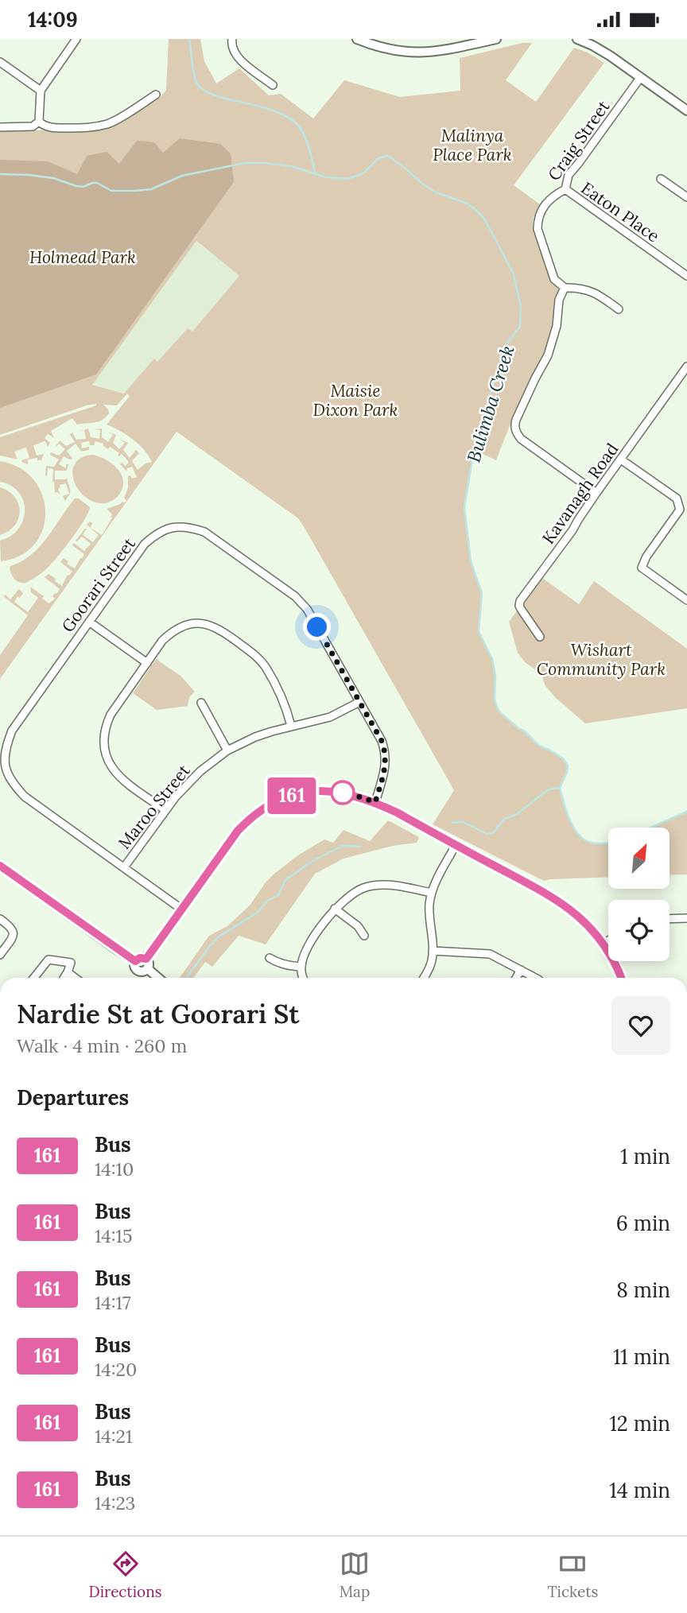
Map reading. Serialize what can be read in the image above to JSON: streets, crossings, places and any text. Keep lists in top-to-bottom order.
{
  "streets": {
    "street": [
      "Craig Street",
      "Eaton Place",
      "Kavanagh Road",
      "Goorari Street",
      "Maroo Street"
    ]
  },
  "crossings": [
    ["Craig Street", "Eaton Place"],
    ["Goorari Street", "Maroo Street"]
  ],
  "water": ["Bulimba Creek"],
  "parks": [
    "Malinya Place Park",
    "Holmead Park",
    "Maisie Dixon Park",
    "Wishart Community Park"
  ],
  "lines": ["bus line 161"],
  "north": "top right",
  "page": {
    "status": "14:09",
    "on_map": "161",
    "heading": [
      ["Nardie St at Goorari St", "Walk · 4 min · 260 m"],
      "Departures"
    ],
    "list": [
      {
        "mark": "161",
        "name": "Bus",
        "note": "14:10",
        "value": "1 min"
      },
      {
        "mark": "161",
        "name": "Bus",
        "note": "14:15",
        "value": "6 min"
      },
      {
        "mark": "161",
        "name": "Bus",
        "note": "14:17",
        "value": "8 min"
      },
      {
        "mark": "161",
        "name": "Bus",
        "note": "14:20",
        "value": "11 min"
      },
      {
        "mark": "161",
        "name": "Bus",
        "note": "14:21",
        "value": "12 min"
      },
      {
        "mark": "161",
        "name": "Bus",
        "note": "14:23",
        "value": "14 min"
      }
    ],
    "tabs": ["Directions", "Map", "Tickets"]
  }
}
